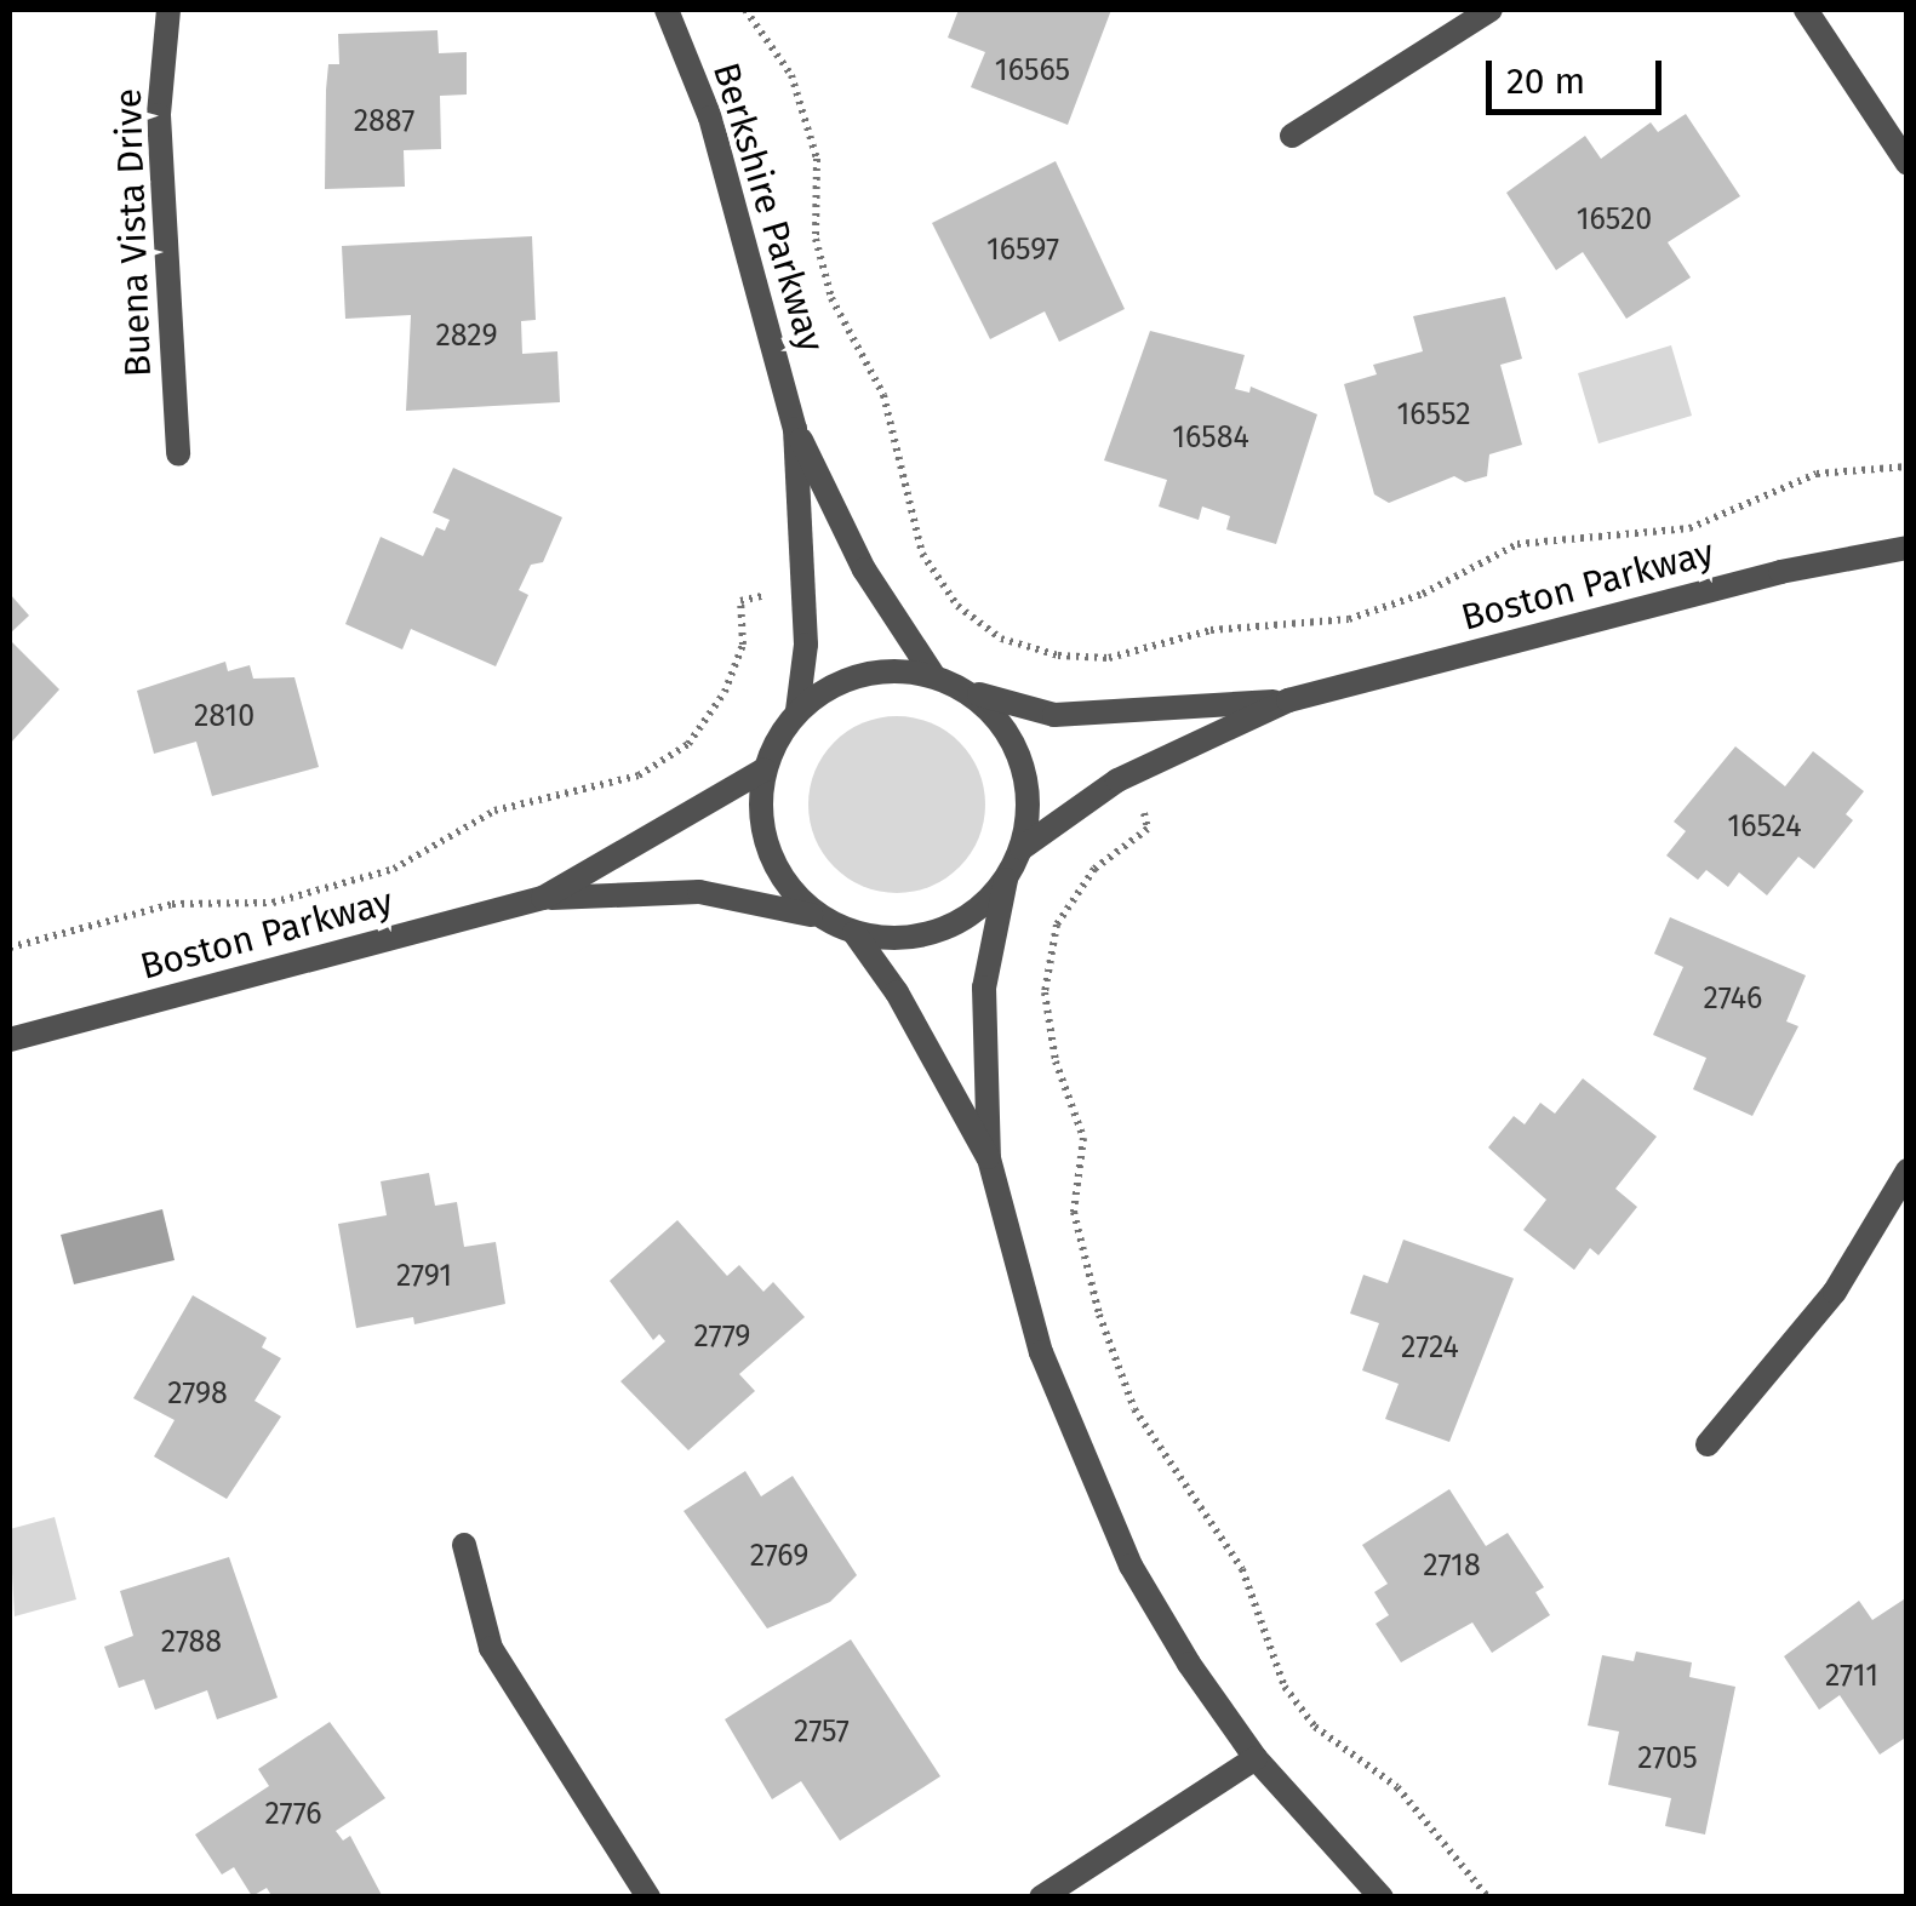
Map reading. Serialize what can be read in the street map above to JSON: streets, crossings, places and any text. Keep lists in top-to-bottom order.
{
  "streets": {
    "street": ["Berkshire Parkway", "Buena Vista Drive", "Boston Parkway"]
  },
  "crossings": [
    ["Berkshire Parkway", "Boston Parkway"]
  ],
  "house_numbers": [
    "16565",
    "2887",
    "16520",
    "16597",
    "2829",
    "16552",
    "16584",
    "2810",
    "16524",
    "2746",
    "2791",
    "2779",
    "2724",
    "2798",
    "2769",
    "2718",
    "2788",
    "2711",
    "2757",
    "2705",
    "2776"
  ],
  "scale_bar": "20 m"
}
